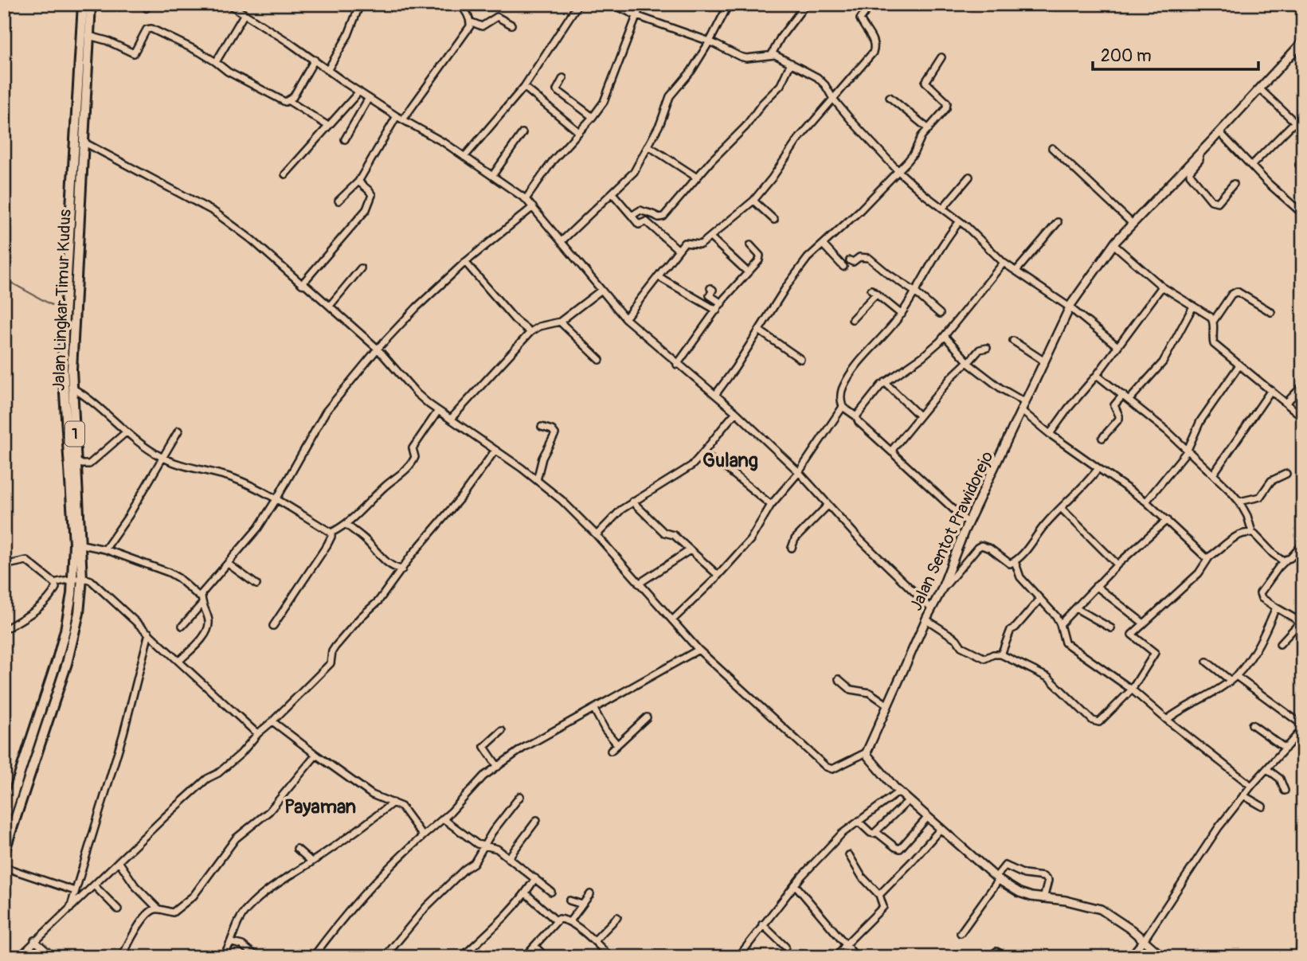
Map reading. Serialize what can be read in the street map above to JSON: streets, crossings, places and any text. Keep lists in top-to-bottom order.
{
  "streets": {
    "highway": ["Jalan Lingkar Timur Kudus", "1"],
    "main road": ["Jalan Sentot Prawidorejo"]
  },
  "districts": ["Gulang", "Payaman"],
  "scale_bar": "200 m"
}
